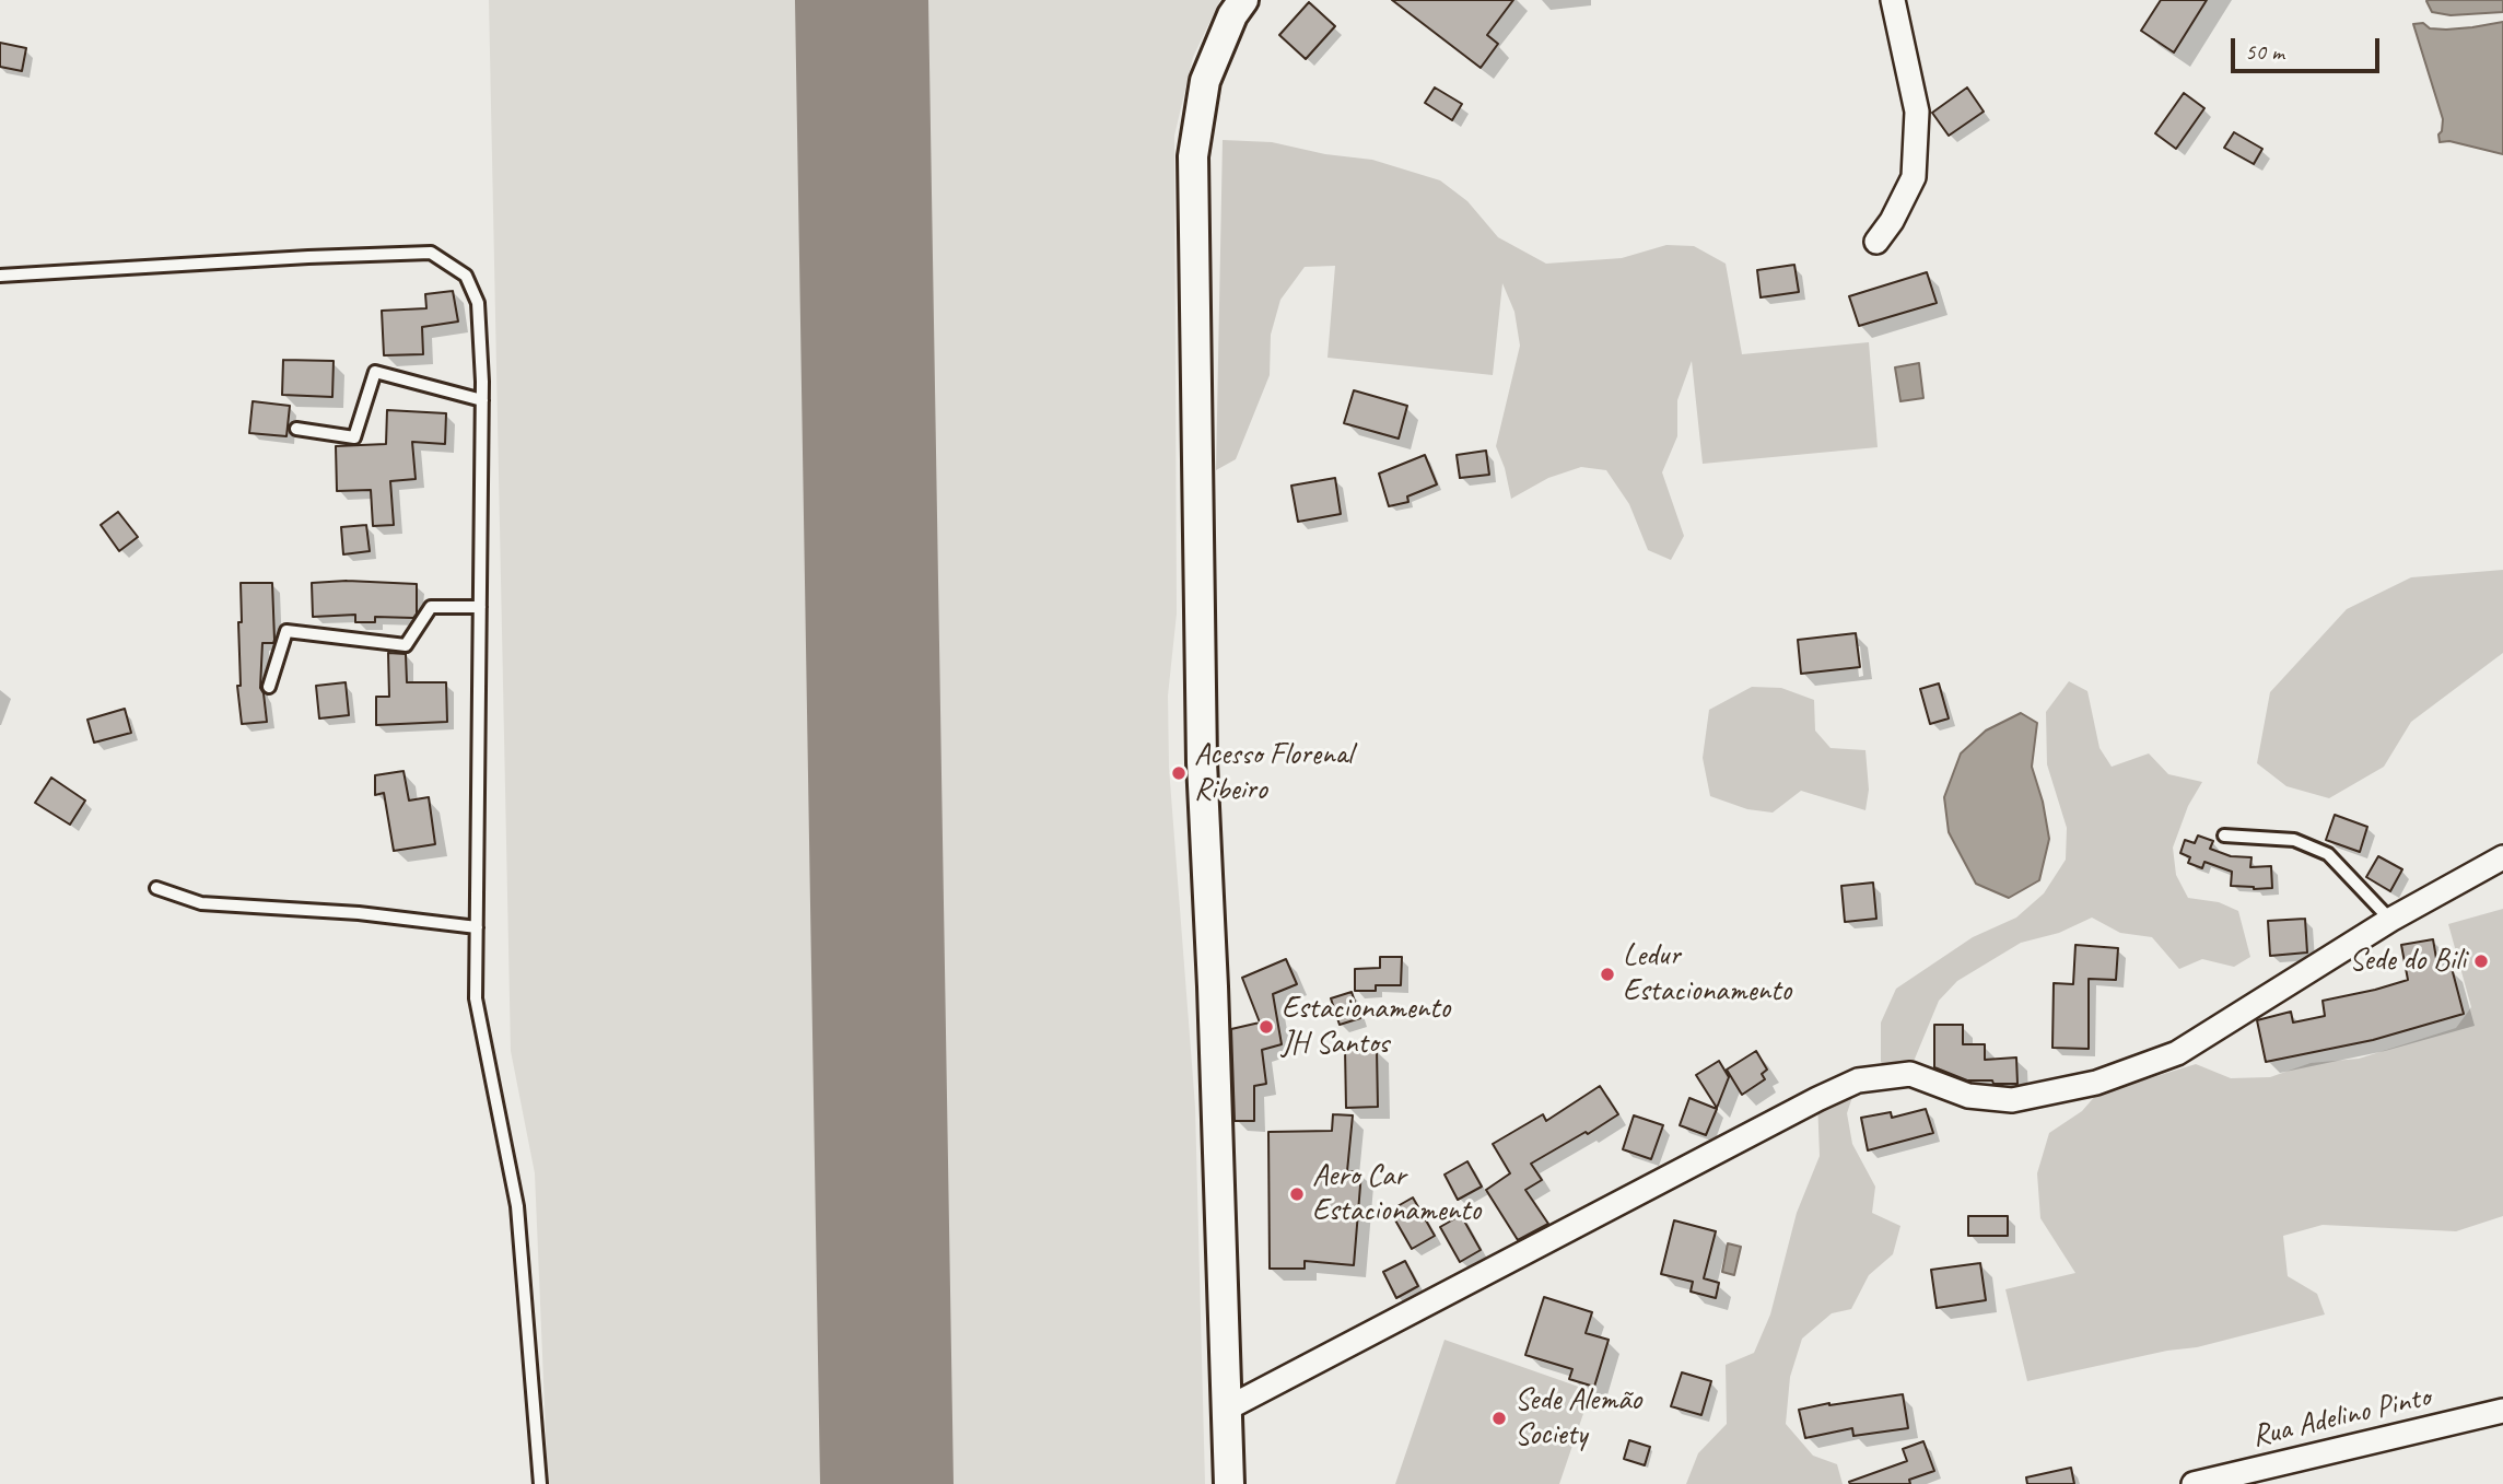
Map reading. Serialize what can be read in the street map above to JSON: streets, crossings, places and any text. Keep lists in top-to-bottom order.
{
  "streets": {
    "street": ["Rua Adelino Pinto"]
  },
  "places": [
    "Acesso Florenal Ribeiro",
    "Sede do Bili",
    "Ledur Estacionamento",
    "Estacionamento JH Santos",
    "Aero Car Estacionamento",
    "Sede Alemão Society"
  ],
  "scale_bar": "50 m"
}
